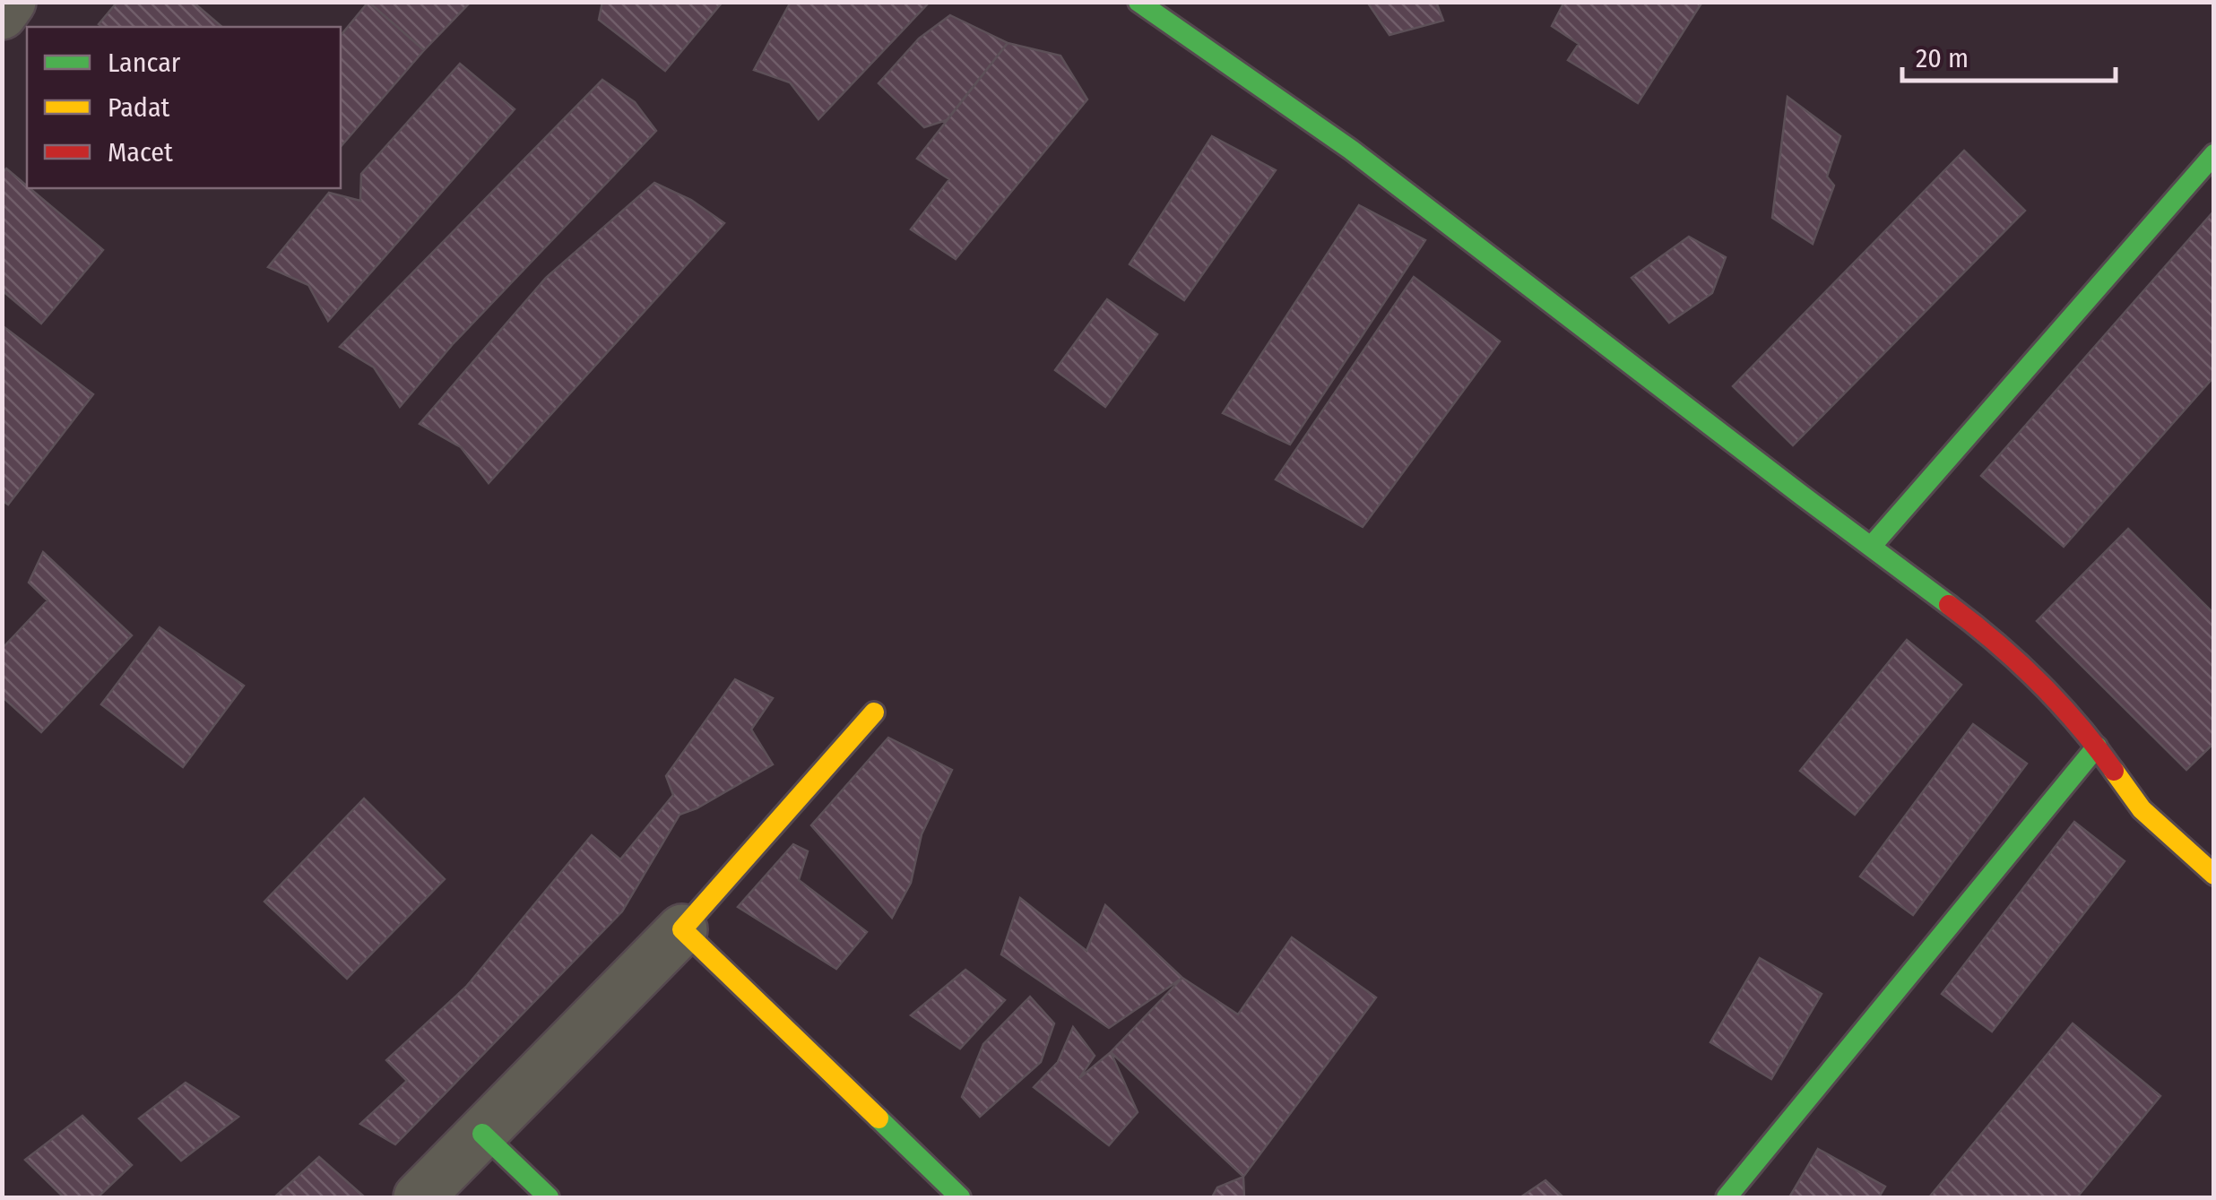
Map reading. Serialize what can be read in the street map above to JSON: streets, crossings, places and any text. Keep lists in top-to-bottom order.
{
  "legend": ["Lancar", "Padat", "Macet"],
  "scale_bar": "20 m"
}
